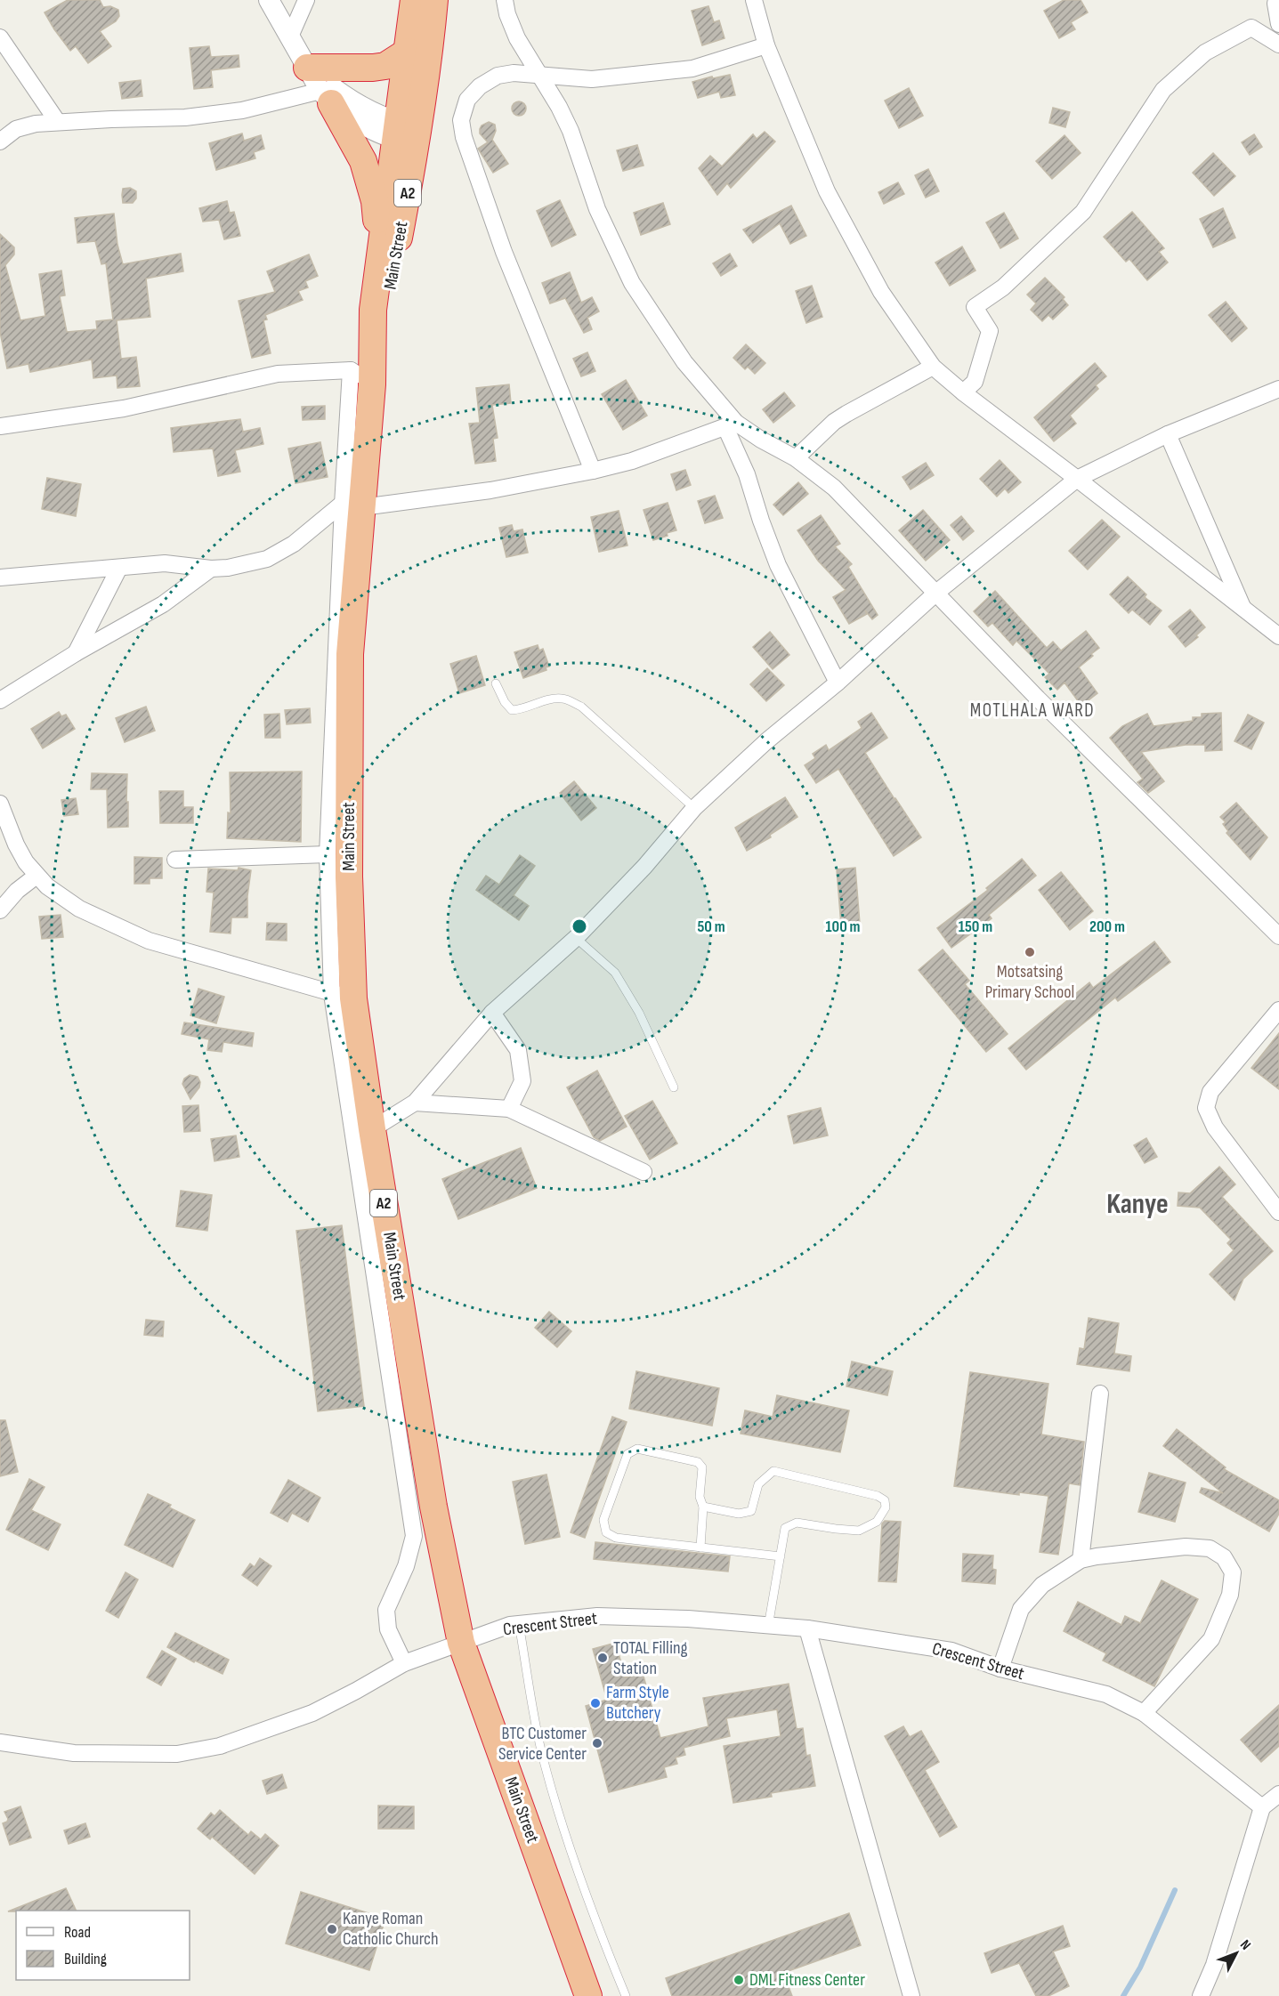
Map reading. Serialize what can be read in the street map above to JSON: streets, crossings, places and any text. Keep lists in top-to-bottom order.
{
  "streets": {
    "highway": ["A2", "Main Street"],
    "street": ["Crescent Street"]
  },
  "crossings": [
    ["Main Street", "Crescent Street"]
  ],
  "districts": ["MOTLHALA WARD", "Kanye"],
  "places": [
    "Motsatsing Primary School",
    "TOTAL Filling Station",
    "Farm Style Butchery",
    "BTC Customer Service Center",
    "Kanye Roman Catholic Church",
    "DML Fitness Center"
  ],
  "legend": ["Road", "Building"],
  "north": "top right",
  "rings": [
    "50 m",
    "100 m",
    "150 m",
    "200 m"
  ]
}
